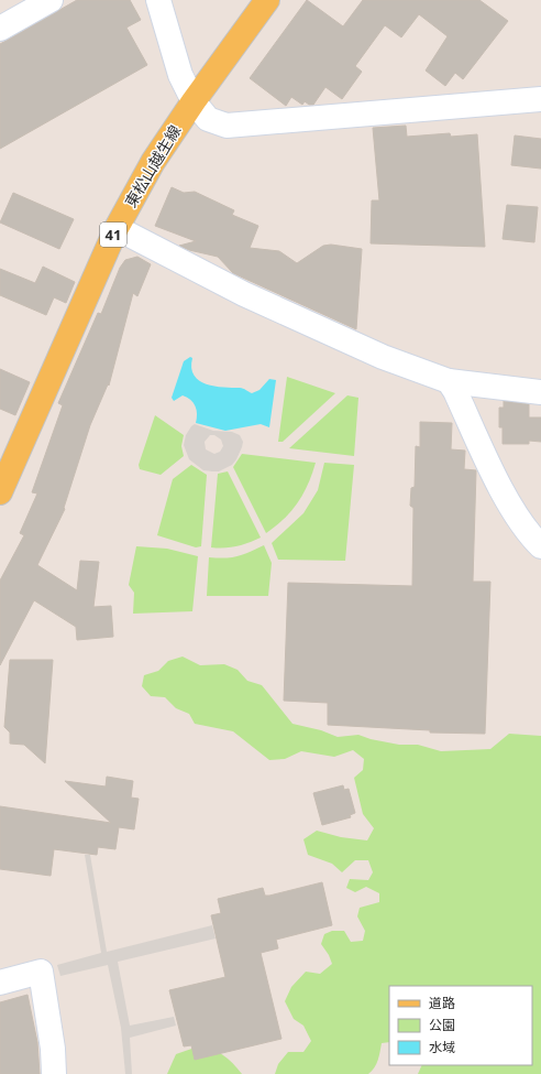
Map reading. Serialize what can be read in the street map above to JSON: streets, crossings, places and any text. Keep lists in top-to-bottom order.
{
  "streets": {
    "main road": ["東松山越生線", "41"]
  },
  "legend": ["道路", "公園", "水域"]
}
